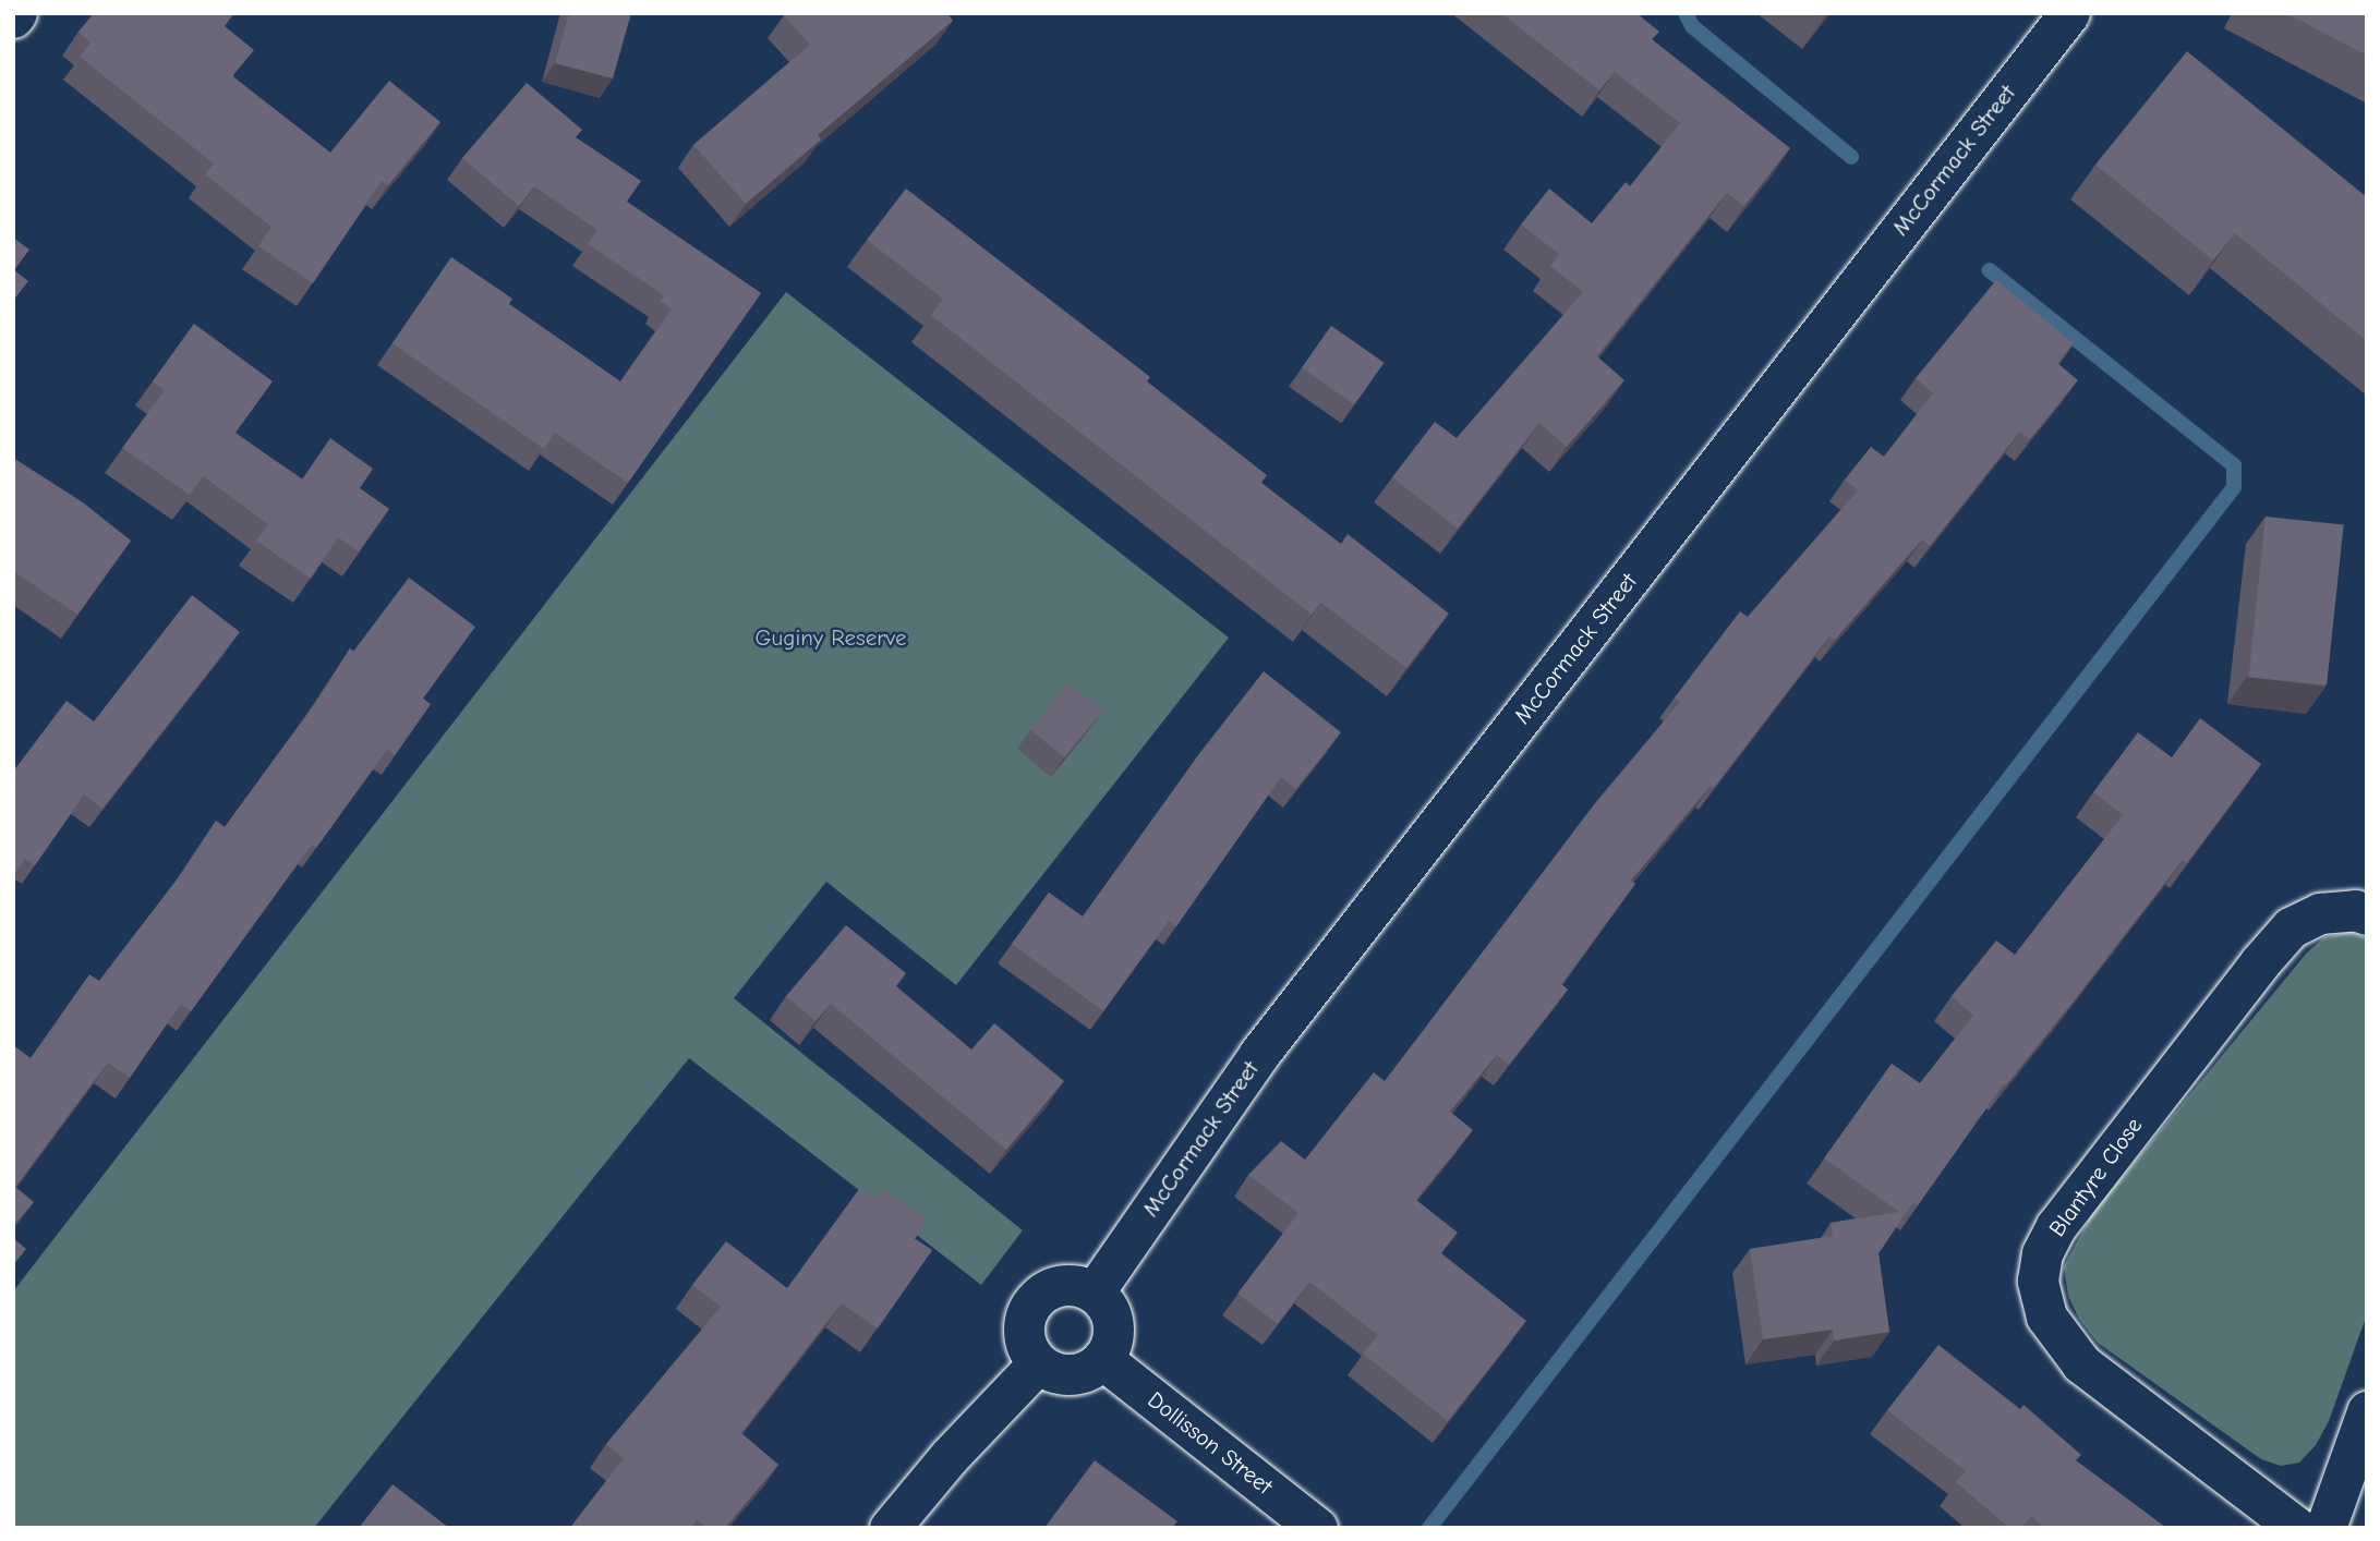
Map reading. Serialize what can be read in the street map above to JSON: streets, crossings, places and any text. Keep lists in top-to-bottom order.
{
  "streets": {
    "street": ["McCormack Street", "Blantyre Close", "Dollisson Street"]
  },
  "crossings": [
    ["McCormack Street", "Dollisson Street"]
  ],
  "parks": ["Guginy Reserve"]
}
